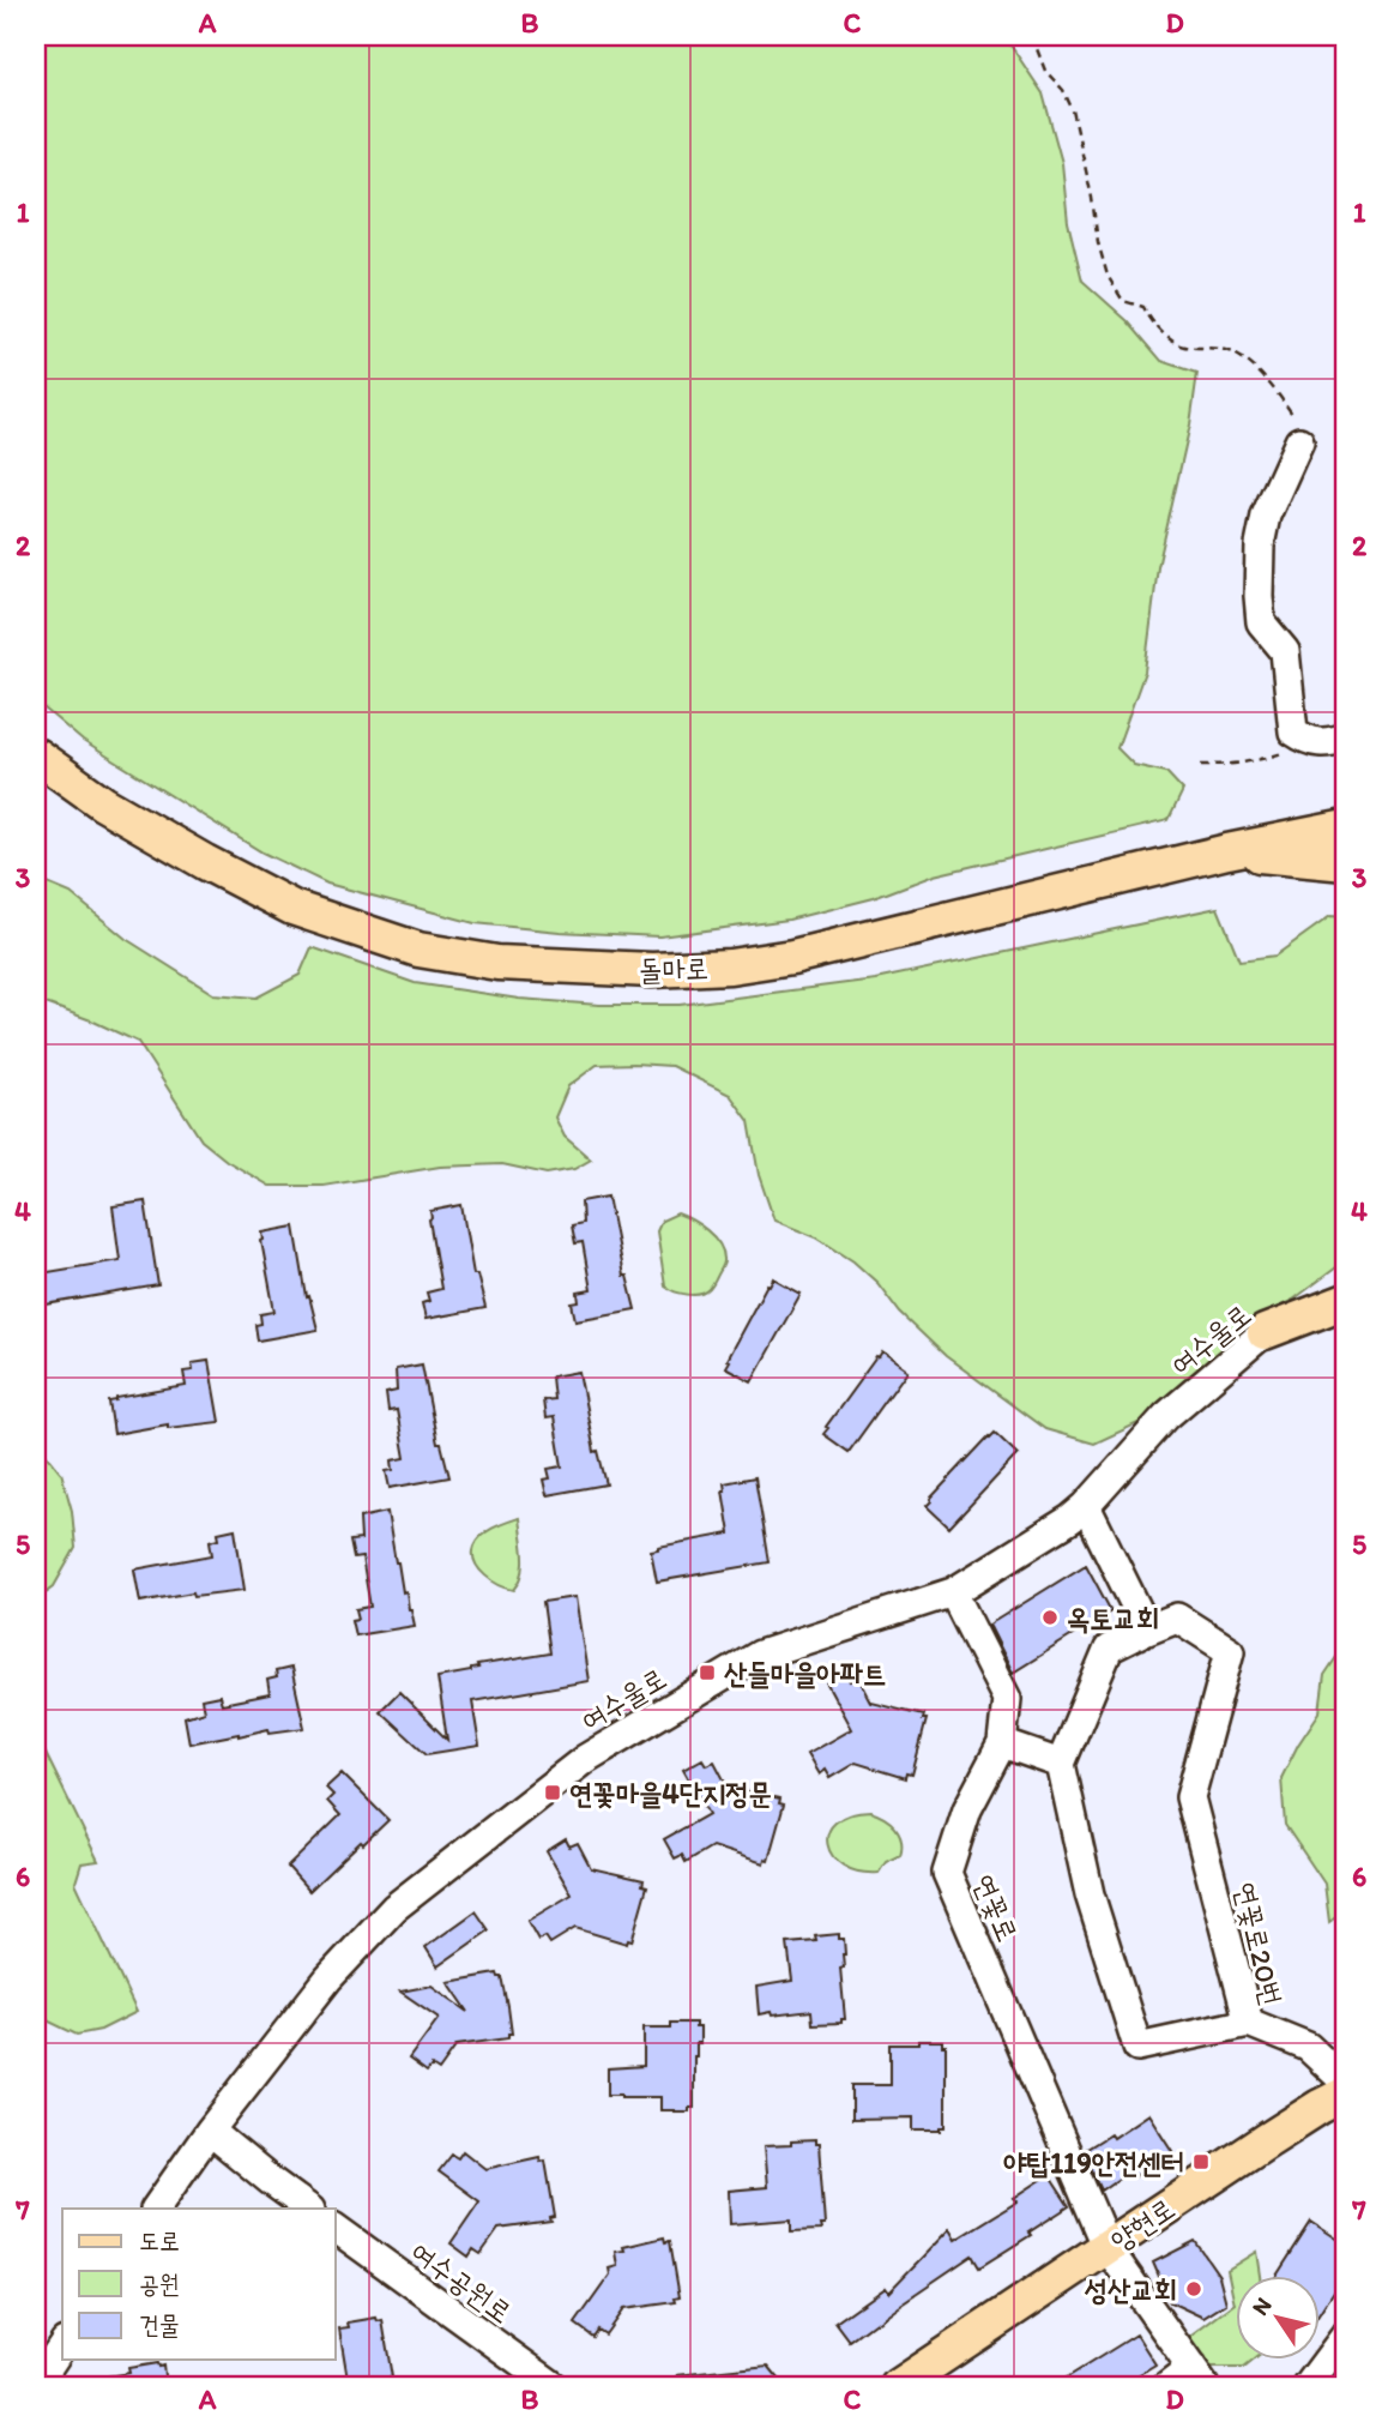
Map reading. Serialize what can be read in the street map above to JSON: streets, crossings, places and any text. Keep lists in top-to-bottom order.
{
  "streets": {
    "main road": ["돌마로", "양현로"],
    "street": [
      "여수울로",
      "연꽃로",
      "연꽃로20번",
      "여수공원로"
    ]
  },
  "crossings": [
    ["여수울로", "연꽃로"],
    ["연꽃로", "양현로"]
  ],
  "places": {
    "other": ["옥토교회", "성산교회"],
    "transit": ["산들마을아파트", "연꽃마을4단지정문", "야탑119안전센터"]
  },
  "legend": ["도로", "공원", "건물"],
  "north": "top left",
  "grid": {
    "columns": [
      "A",
      "B",
      "C",
      "D"
    ],
    "rows": [
      "1",
      "2",
      "3",
      "4",
      "5",
      "6",
      "7"
    ]
  }
}
